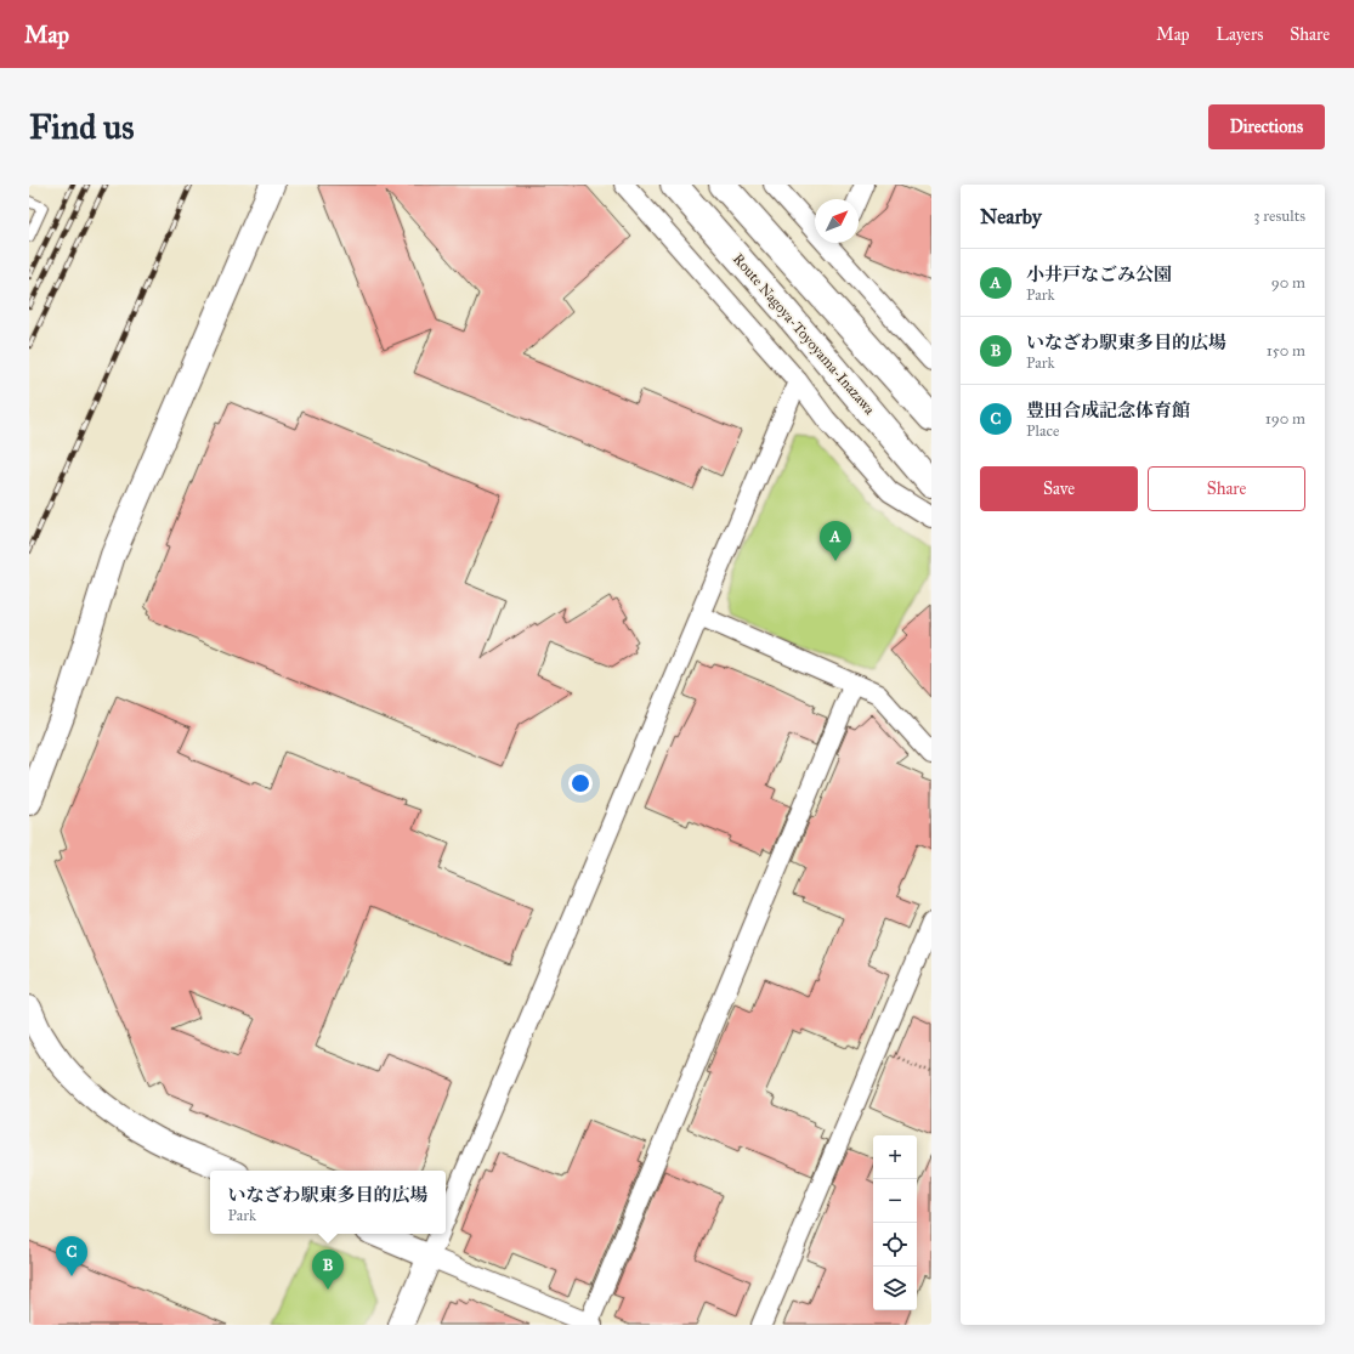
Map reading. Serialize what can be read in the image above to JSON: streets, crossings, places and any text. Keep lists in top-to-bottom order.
{
  "streets": {
    "main road": ["Route Nagoya-Toyoyama-Inazawa"]
  },
  "north": "top right",
  "page": {
    "header": "Map",
    "nav": ["Map", "Layers", "Share"],
    "buttons": [
      "Directions",
      ["Save", "Share"]
    ],
    "title": "Find us",
    "heading": ["Nearby", "3 results"],
    "list": [
      {
        "mark": "A",
        "name": "小井戸なごみ公園",
        "note": "Park",
        "value": "90 m"
      },
      {
        "mark": "B",
        "name": "いなざわ駅東多目的広場",
        "note": "Park",
        "value": "150 m"
      },
      {
        "mark": "C",
        "name": "豊田合成記念体育館",
        "note": "Place",
        "value": "190 m"
      }
    ],
    "pins": ["A", "C", "B"],
    "map_buttons": ["+", "−"],
    "popup": ["いなざわ駅東多目的広場", "Park"]
  }
}
